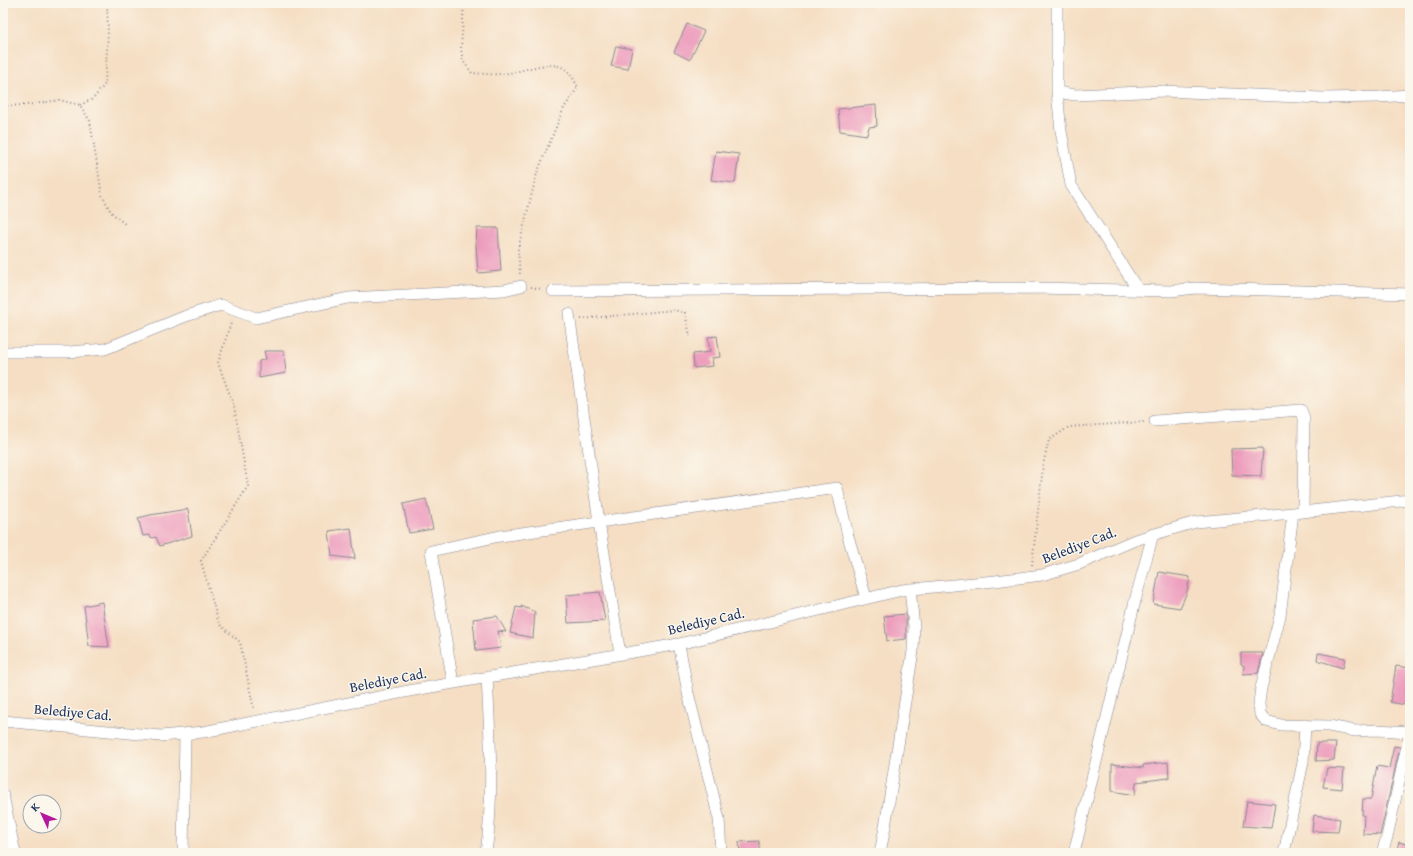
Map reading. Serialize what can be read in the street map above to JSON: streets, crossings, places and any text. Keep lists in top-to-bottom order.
{
  "streets": {
    "street": ["Belediye Cad."]
  },
  "north": "top left"
}
